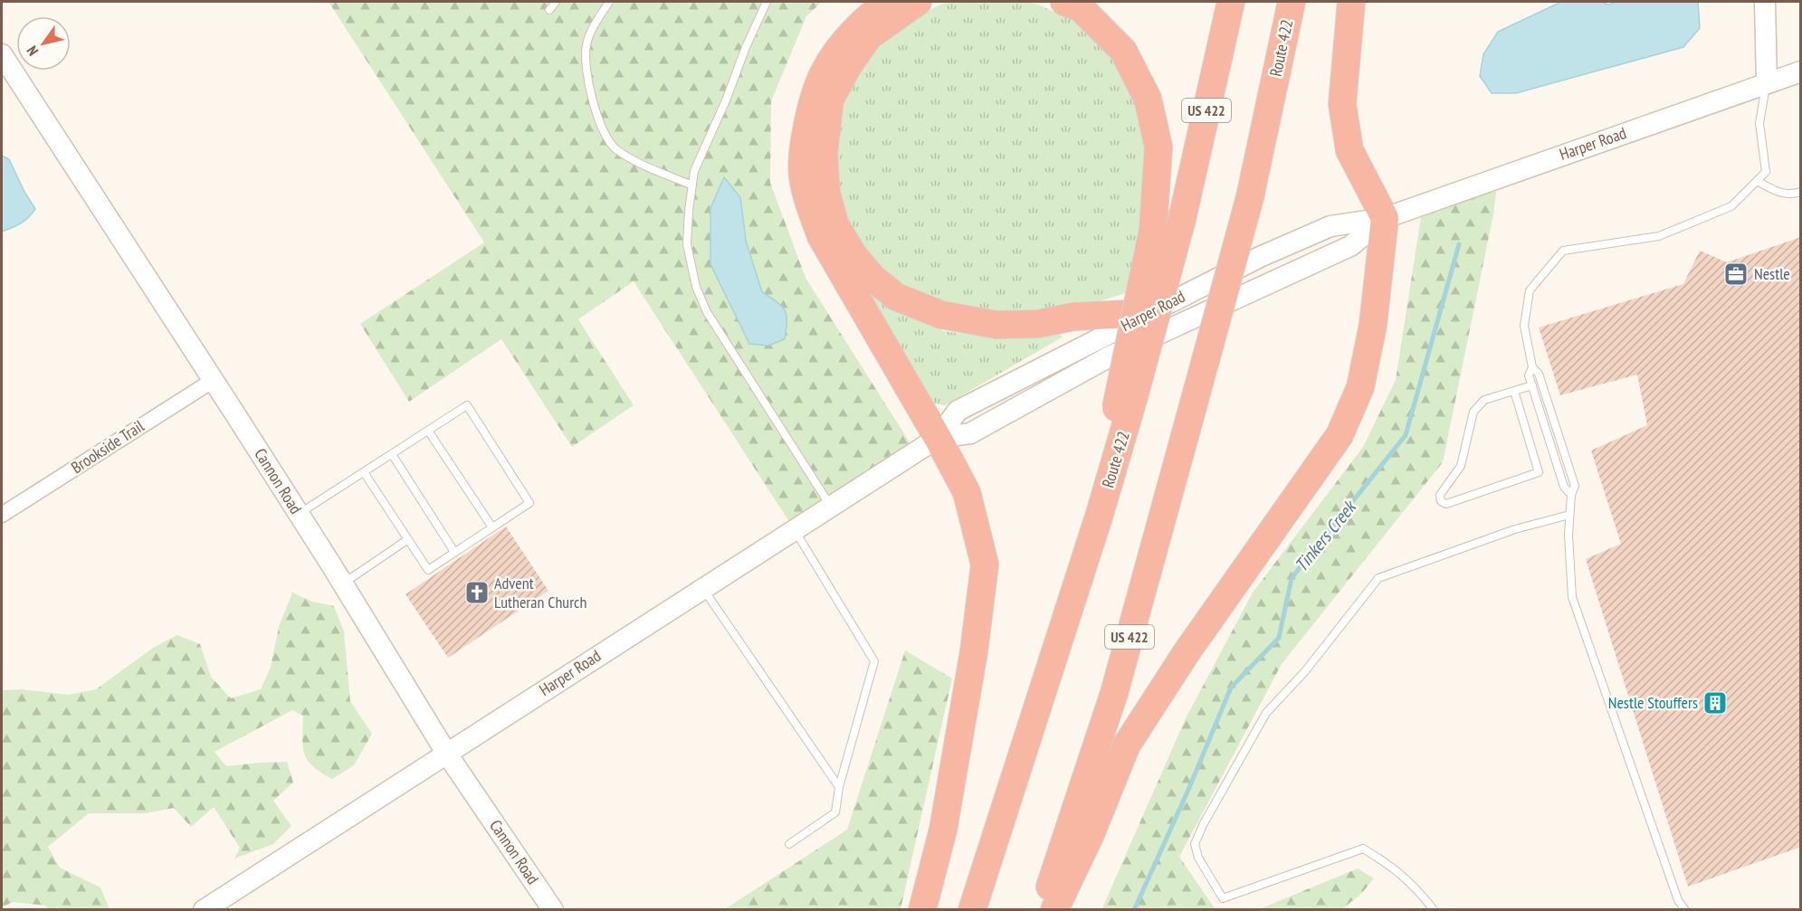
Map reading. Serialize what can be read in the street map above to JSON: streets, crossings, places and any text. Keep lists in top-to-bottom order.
{
  "streets": {
    "highway": ["Route 422", "US 422"],
    "street": ["Harper Road", "Brookside Trail", "Cannon Road"]
  },
  "crossings": [
    ["Harper Road", "Cannon Road"],
    ["Brookside Trail", "Cannon Road"]
  ],
  "water": ["Tinkers Creek"],
  "places": {
    "office": ["Nestle"],
    "church": ["Advent Lutheran Church"],
    "building": ["Nestle Stouffers"]
  },
  "north": "bottom left"
}
